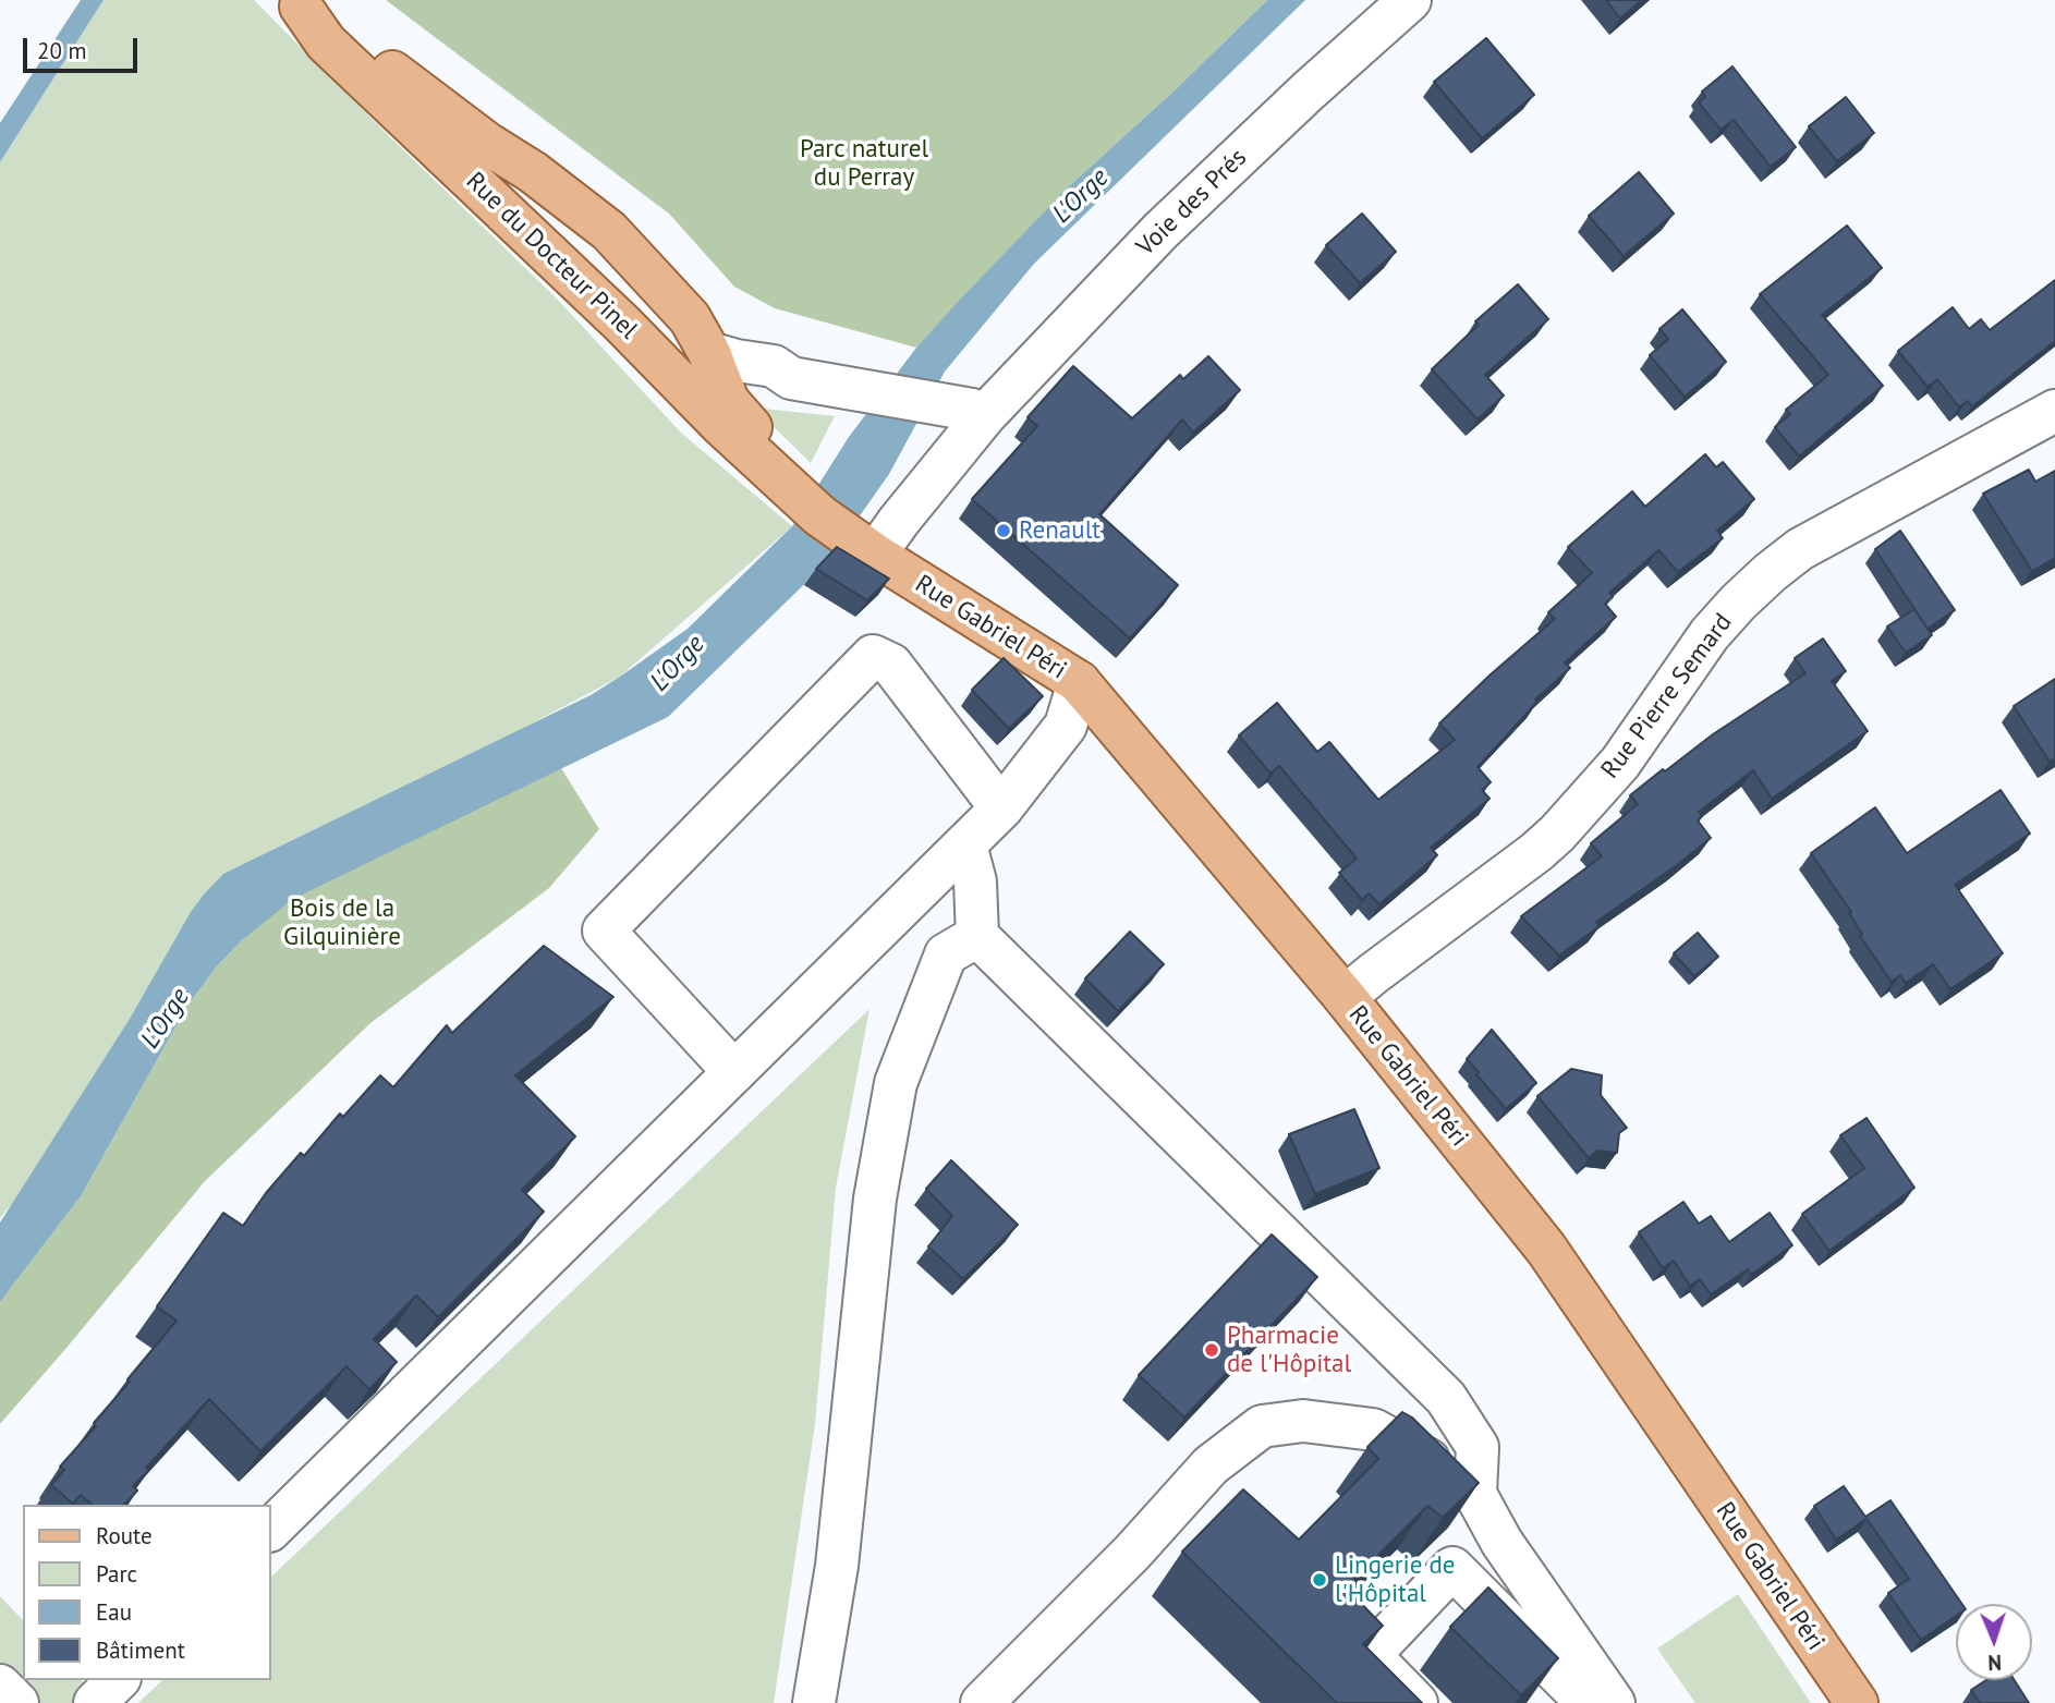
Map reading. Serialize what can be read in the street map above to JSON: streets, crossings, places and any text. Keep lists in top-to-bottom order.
{
  "streets": {
    "main road": ["Rue du Docteur Pinel", "Rue Gabriel Péri"],
    "street": ["Voie des Prés", "Rue Pierre Semard"]
  },
  "crossings": [
    ["Voie des Prés", "Rue Gabriel Péri"],
    ["Rue du Docteur Pinel", "Rue Gabriel Péri"],
    ["Rue Gabriel Péri", "Rue Pierre Semard"]
  ],
  "water": ["L'Orge"],
  "parks": ["Parc naturel du Perray", "Bois de la Gilquinière"],
  "places": ["Renault", "Pharmacie de l'Hôpital", "Lingerie de l'Hôpital"],
  "legend": [
    "Route",
    "Parc",
    "Eau",
    "Bâtiment"
  ],
  "scale_bar": "20 m",
  "north": "bottom"
}
